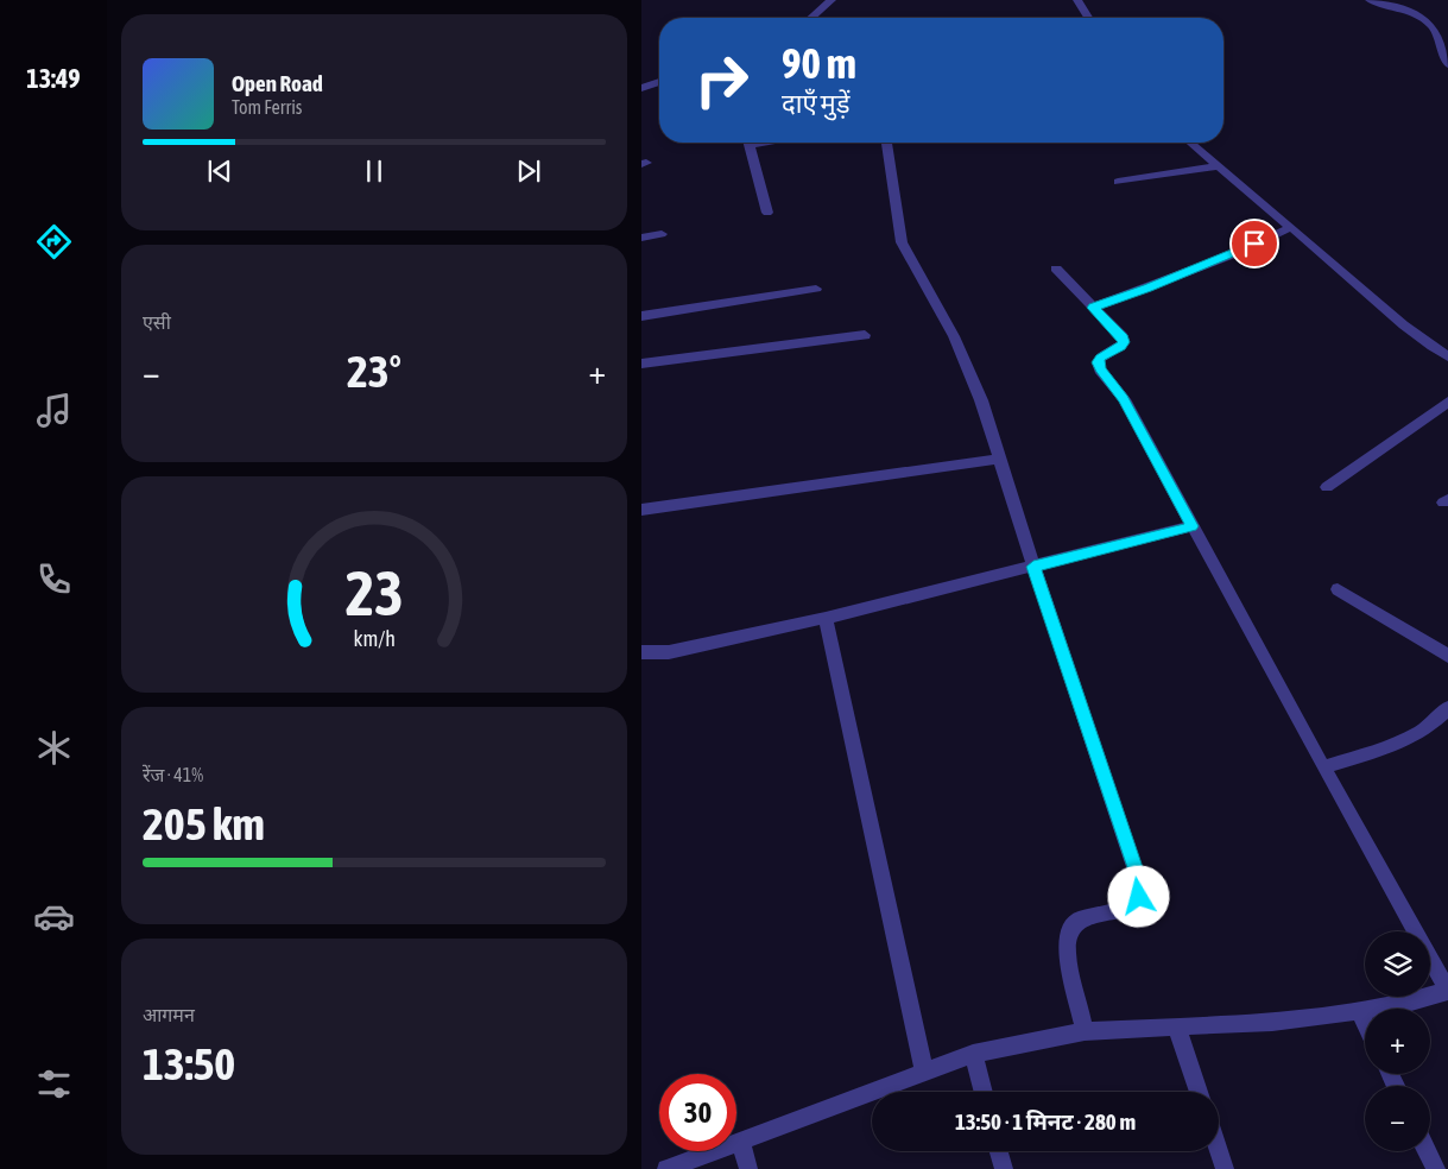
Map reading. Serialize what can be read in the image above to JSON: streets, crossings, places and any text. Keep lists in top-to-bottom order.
{
  "page": {
    "tabs": "13:49",
    "turn": ["90 m", "दाएँ मुड़ें"],
    "song": ["Open Road", "Tom Ferris"],
    "tile": [
      "एसी",
      ["रेंज · 41%", "205 km"],
      ["आगमन", "13:50"]
    ],
    "heat": ["−", "23°", "+"],
    "map_buttons": ["+", "−"],
    "limit": "30",
    "trip": "13:50 · 1 मिनट · 280 m",
    "gauge": ["23", "km/h"]
  }
}
